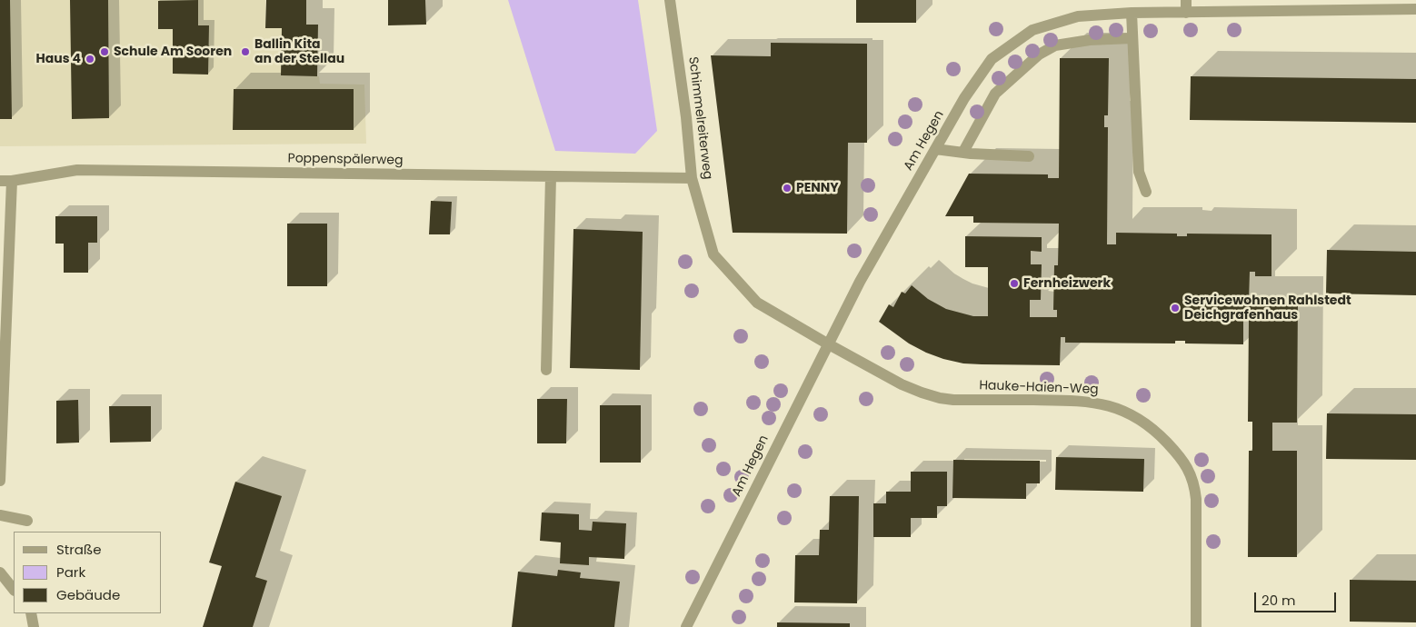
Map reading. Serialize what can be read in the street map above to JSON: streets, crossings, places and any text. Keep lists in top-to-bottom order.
{
  "streets": {
    "street": [
      "Schimmelreiterweg",
      "Am Hegen",
      "Poppenspälerweg",
      "Hauke-Haien-Weg"
    ]
  },
  "crossings": [
    ["Schimmelreiterweg", "Am Hegen"],
    ["Schimmelreiterweg", "Poppenspälerweg"],
    ["Schimmelreiterweg", "Hauke-Haien-Weg"],
    ["Am Hegen", "Hauke-Haien-Weg"]
  ],
  "places": [
    "Schule Am Sooren",
    "Ballin Kita an der Stellau",
    "Haus 4",
    "PENNY",
    "Fernheizwerk",
    "Servicewohnen Rahlstedt Deichgrafenhaus"
  ],
  "legend": ["Straße", "Park", "Gebäude"],
  "scale_bar": "20 m"
}
